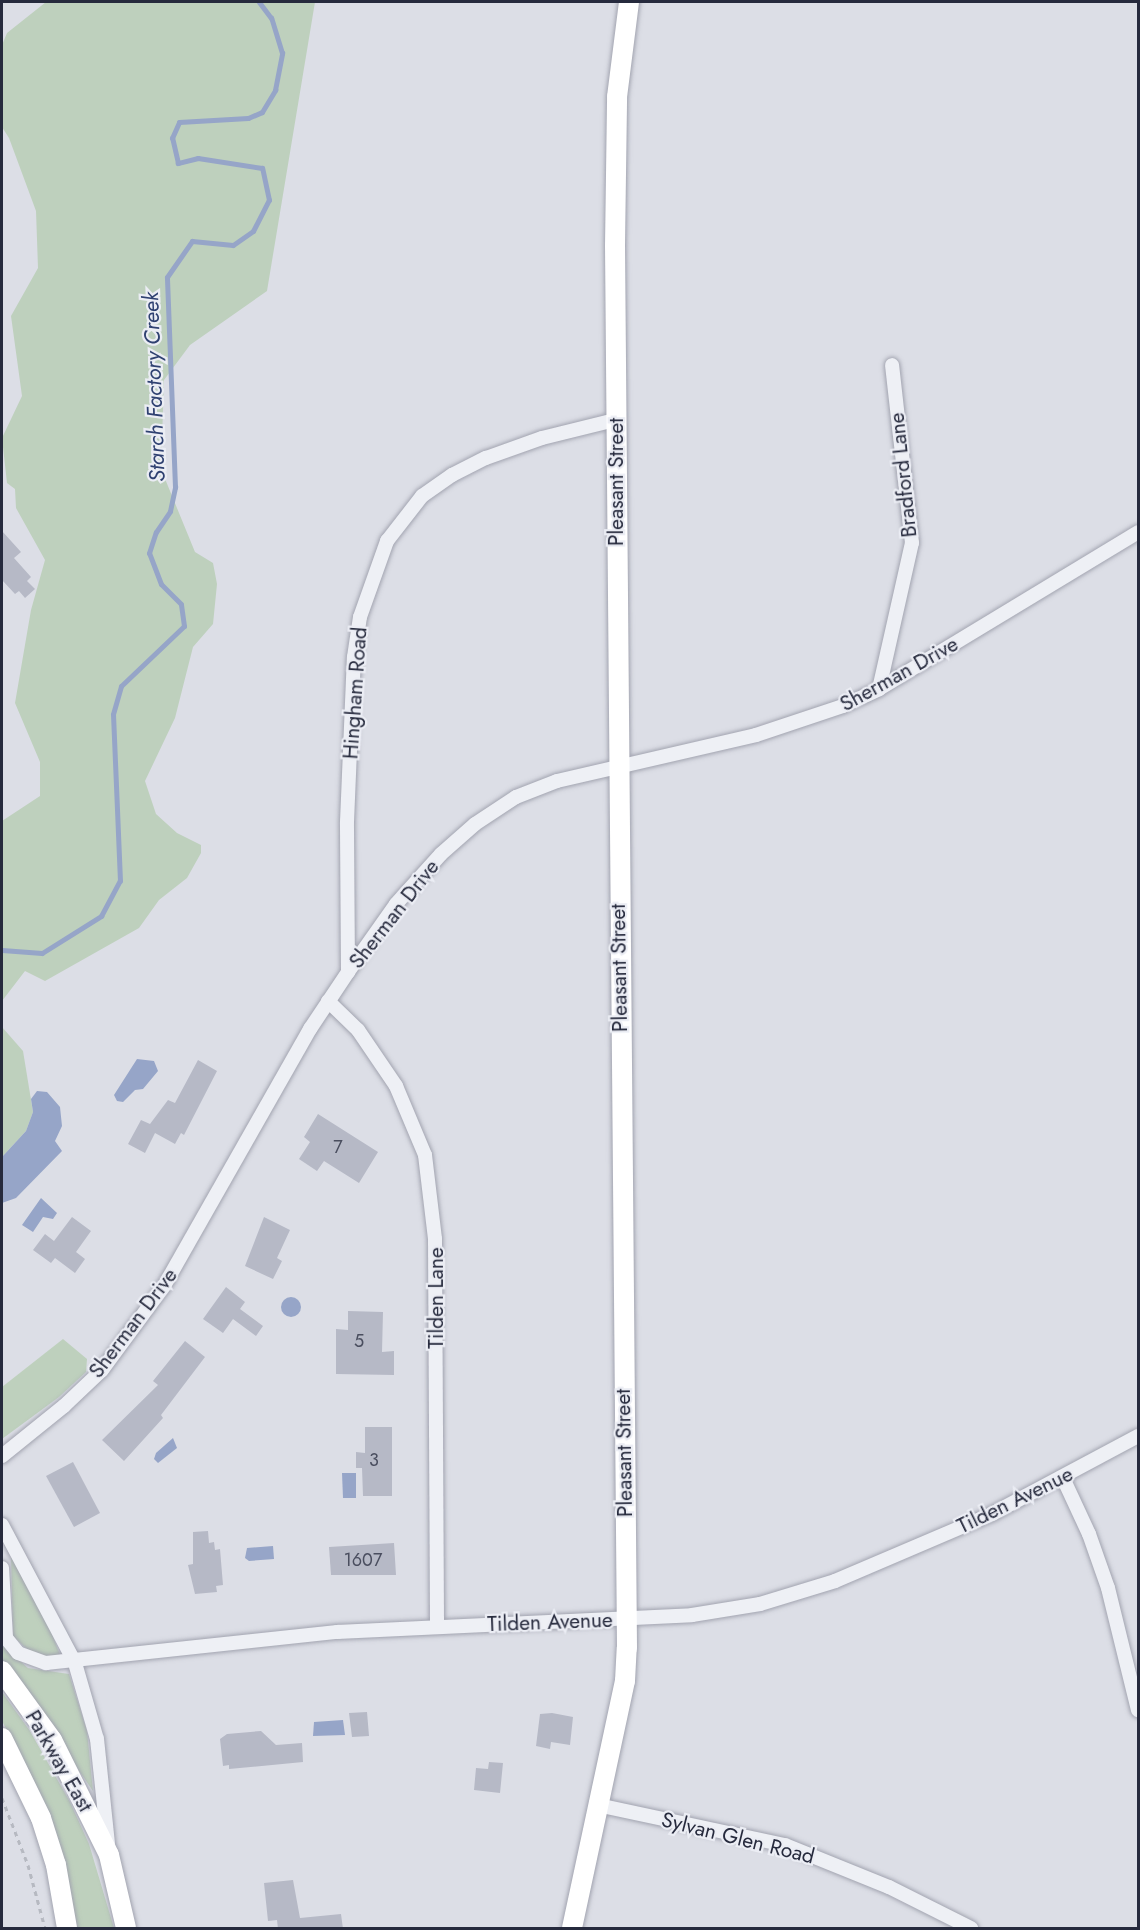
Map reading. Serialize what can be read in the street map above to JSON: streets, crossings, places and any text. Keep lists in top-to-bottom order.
{
  "streets": {
    "street": [
      "Bradford Lane",
      "Pleasant Street",
      "Sherman Drive",
      "Hingham Road",
      "Tilden Lane",
      "Tilden Avenue",
      "Parkway East",
      "Sylvan Glen Road"
    ]
  },
  "crossings": [
    ["Bradford Lane", "Sherman Drive"],
    ["Pleasant Street", "Sherman Drive"],
    ["Pleasant Street", "Hingham Road"],
    ["Pleasant Street", "Tilden Avenue"],
    ["Pleasant Street", "Sylvan Glen Road"],
    ["Sherman Drive", "Hingham Road"],
    ["Sherman Drive", "Tilden Lane"],
    ["Tilden Lane", "Tilden Avenue"],
    ["Tilden Avenue", "Parkway East"]
  ],
  "water": ["Starch Factory Creek"],
  "house_numbers": [
    "7",
    "5",
    "3",
    "1607"
  ]
}
